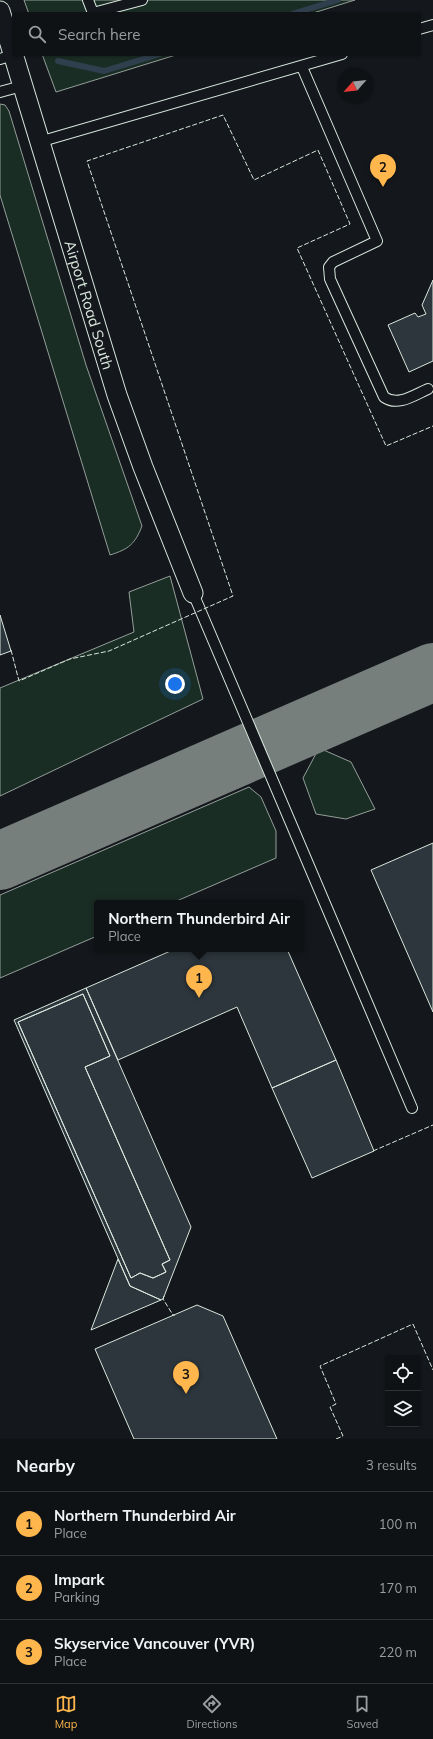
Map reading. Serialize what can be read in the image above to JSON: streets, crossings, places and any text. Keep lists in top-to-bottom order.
{
  "streets": {
    "street": ["Airport Road South"]
  },
  "north": "bottom left",
  "page": {
    "search": "Search here",
    "pins": ["2", "1", "3"],
    "popup": ["Northern Thunderbird Air", "Place"],
    "heading": ["Nearby", "3 results"],
    "list": [
      {
        "mark": "1",
        "name": "Northern Thunderbird Air",
        "note": "Place",
        "value": "100 m"
      },
      {
        "mark": "2",
        "name": "Impark",
        "note": "Parking",
        "value": "170 m"
      },
      {
        "mark": "3",
        "name": "Skyservice Vancouver (YVR)",
        "note": "Place",
        "value": "220 m"
      }
    ],
    "nav": ["Map", "Directions", "Saved"]
  }
}
